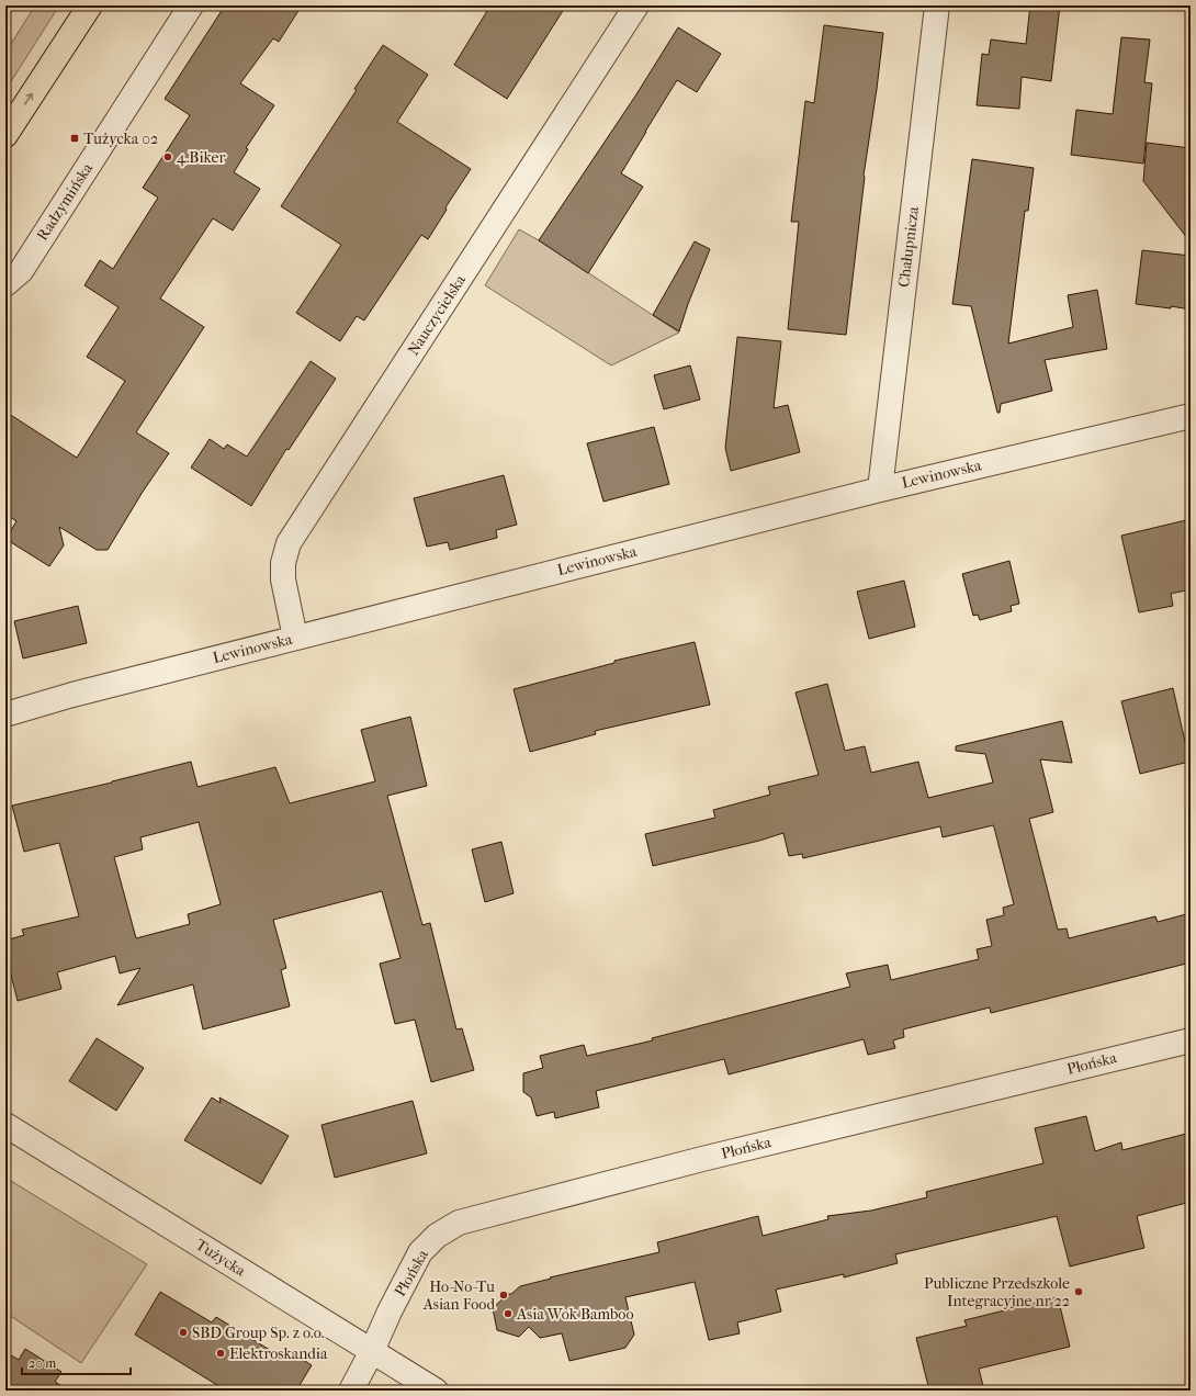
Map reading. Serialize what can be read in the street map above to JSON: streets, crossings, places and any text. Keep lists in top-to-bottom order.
{
  "streets": {
    "street": [
      "Radzymińska",
      "Chałupnicza",
      "Nauczycielska",
      "Lewinowska",
      "Płońska",
      "Tużycka"
    ]
  },
  "crossings": [
    ["Chałupnicza", "Lewinowska"],
    ["Nauczycielska", "Lewinowska"],
    ["Płońska", "Tużycka"]
  ],
  "places": {
    "transit": ["Tużycka 02"],
    "other": [
      "4.Biker",
      "Publiczne Przedszkole Integracyjne nr 22",
      "Ho-No-Tu Asian Food",
      "Asia Wok Bamboo",
      "SBD Group Sp. z o.o.",
      "Elektroskandia"
    ]
  },
  "scale_bar": "20 m"
}
